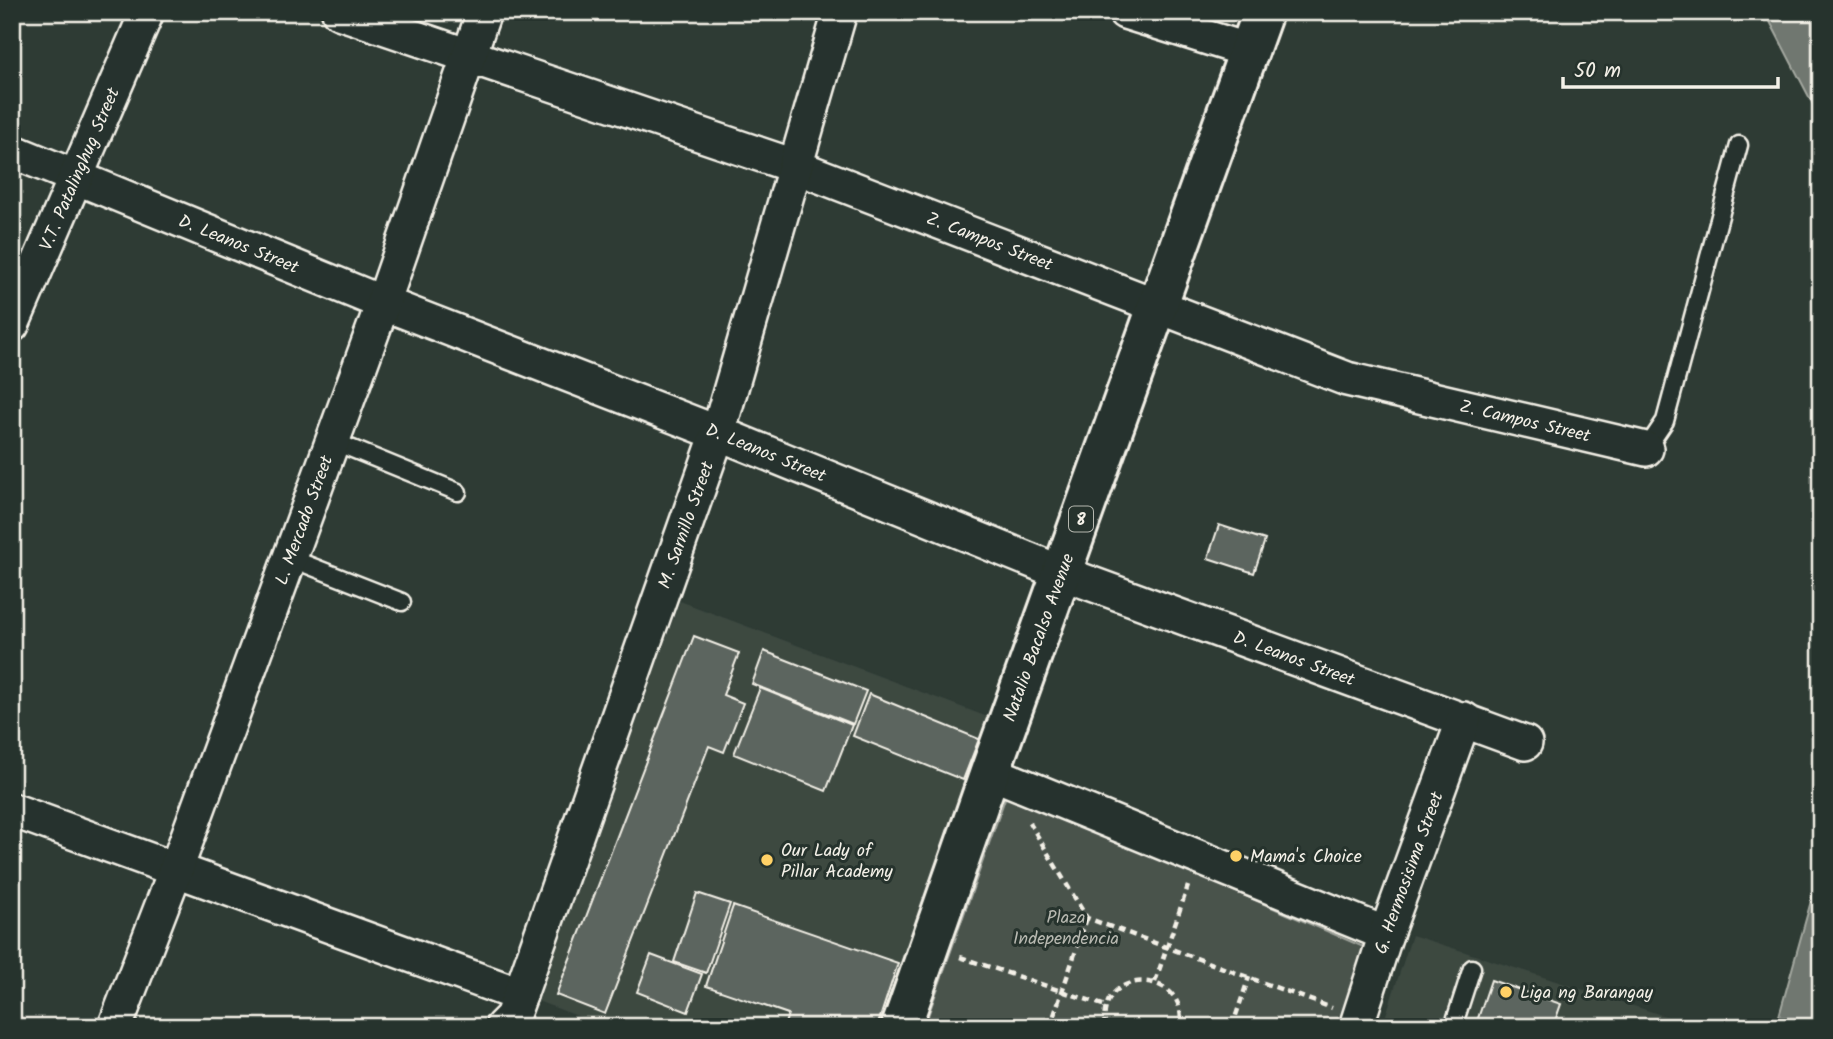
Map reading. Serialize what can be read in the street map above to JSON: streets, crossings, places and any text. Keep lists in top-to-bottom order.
{
  "streets": {
    "highway": ["8", "Natalio Bacalso Avenue"],
    "street": [
      "V.T. Patalinghug Street",
      "Z. Campos Street",
      "D. Leanos Street",
      "L. Mercado Street",
      "M. Sarnillo Street",
      "G. Hermosisima Street"
    ]
  },
  "crossings": [
    ["V.T. Patalinghug Street", "D. Leanos Street"],
    ["Z. Campos Street", "L. Mercado Street"],
    ["Z. Campos Street", "M. Sarnillo Street"],
    ["Z. Campos Street", "Natalio Bacalso Avenue"],
    ["D. Leanos Street", "L. Mercado Street"],
    ["D. Leanos Street", "M. Sarnillo Street"],
    ["D. Leanos Street", "Natalio Bacalso Avenue"],
    ["D. Leanos Street", "G. Hermosisima Street"]
  ],
  "parks": ["Plaza Independencia"],
  "places": ["Mama's Choice", "Our Lady of Pillar Academy", "Liga ng Barangay"],
  "scale_bar": "50 m"
}
